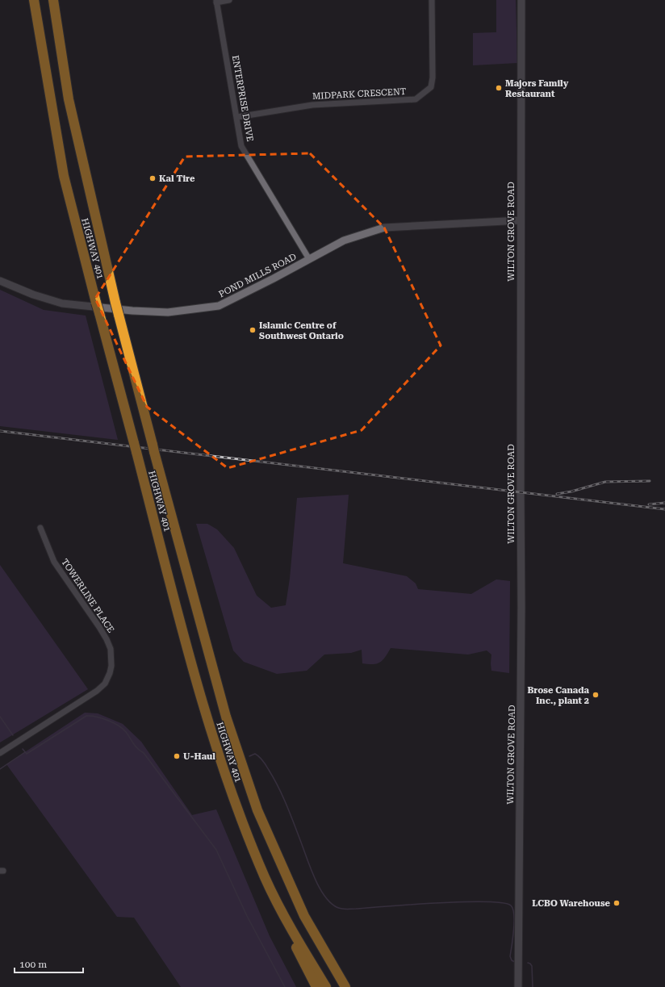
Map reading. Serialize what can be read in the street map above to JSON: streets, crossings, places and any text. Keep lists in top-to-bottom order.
{
  "streets": {
    "highway": ["HIGHWAY 401"],
    "main road": ["WILTON GROVE ROAD", "POND MILLS ROAD"],
    "street": ["MIDPARK CRESCENT", "ENTERPRISE DRIVE", "TOWERLINE PLACE"]
  },
  "crossings": [
    ["MIDPARK CRESCENT", "ENTERPRISE DRIVE"],
    ["ENTERPRISE DRIVE", "POND MILLS ROAD"],
    ["WILTON GROVE ROAD", "POND MILLS ROAD"]
  ],
  "places": [
    "Majors Family Restaurant",
    "Kal Tire",
    "Islamic Centre of Southwest Ontario",
    "Brose Canada Inc., plant 2",
    "U-Haul",
    "LCBO Warehouse"
  ],
  "scale_bar": "100 m"
}
